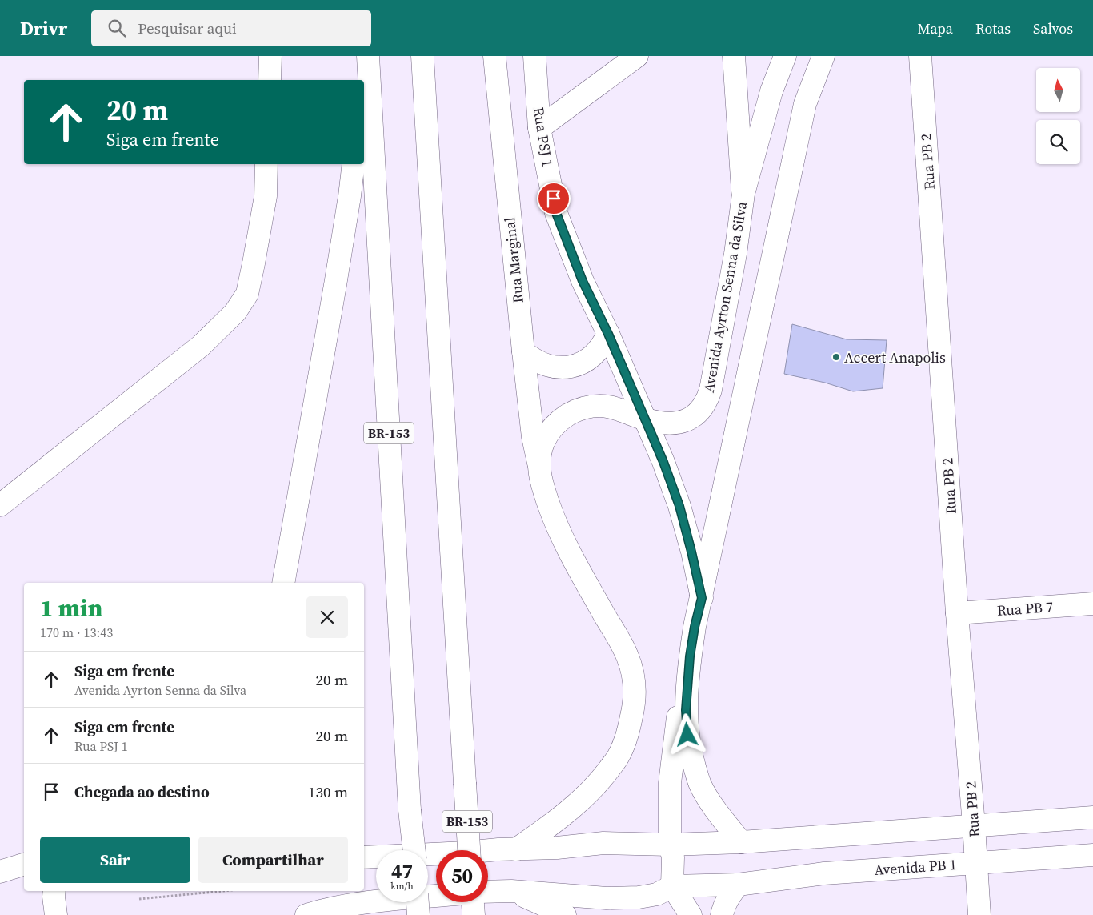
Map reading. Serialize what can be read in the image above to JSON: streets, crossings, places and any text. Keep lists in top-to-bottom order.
{
  "streets": {
    "main road": [
      "Rua PSJ 1",
      "Rua PB 2",
      "Rua Marginal",
      "Avenida Ayrton Senna da Silva",
      "BR-153",
      "Rua PB 7",
      "Avenida PB 1"
    ]
  },
  "crossings": [
    ["Rua PSJ 1", "Avenida Ayrton Senna da Silva"],
    ["Rua PB 2", "Rua PB 7"],
    ["Rua PB 2", "Avenida PB 1"],
    ["Rua Marginal", "Avenida Ayrton Senna da Silva"]
  ],
  "places": ["Accert Anapolis"],
  "north": "top",
  "page": {
    "header": "Drivr",
    "search": "Pesquisar aqui",
    "nav": ["Mapa", "Rotas", "Salvos"],
    "turn": ["20 m", "Siga em frente"],
    "heading": ["1 min", "170 m · 13:43"],
    "list": [
      {
        "name": "Siga em frente",
        "note": "Avenida Ayrton Senna da Silva",
        "value": "20 m"
      },
      {
        "name": "Siga em frente",
        "note": "Rua PSJ 1",
        "value": "20 m"
      },
      {
        "name": "Chegada ao destino",
        "value": "130 m"
      }
    ],
    "buttons": ["Sair", "Compartilhar"],
    "speed": "47 km/h",
    "limit": "50"
  }
}
